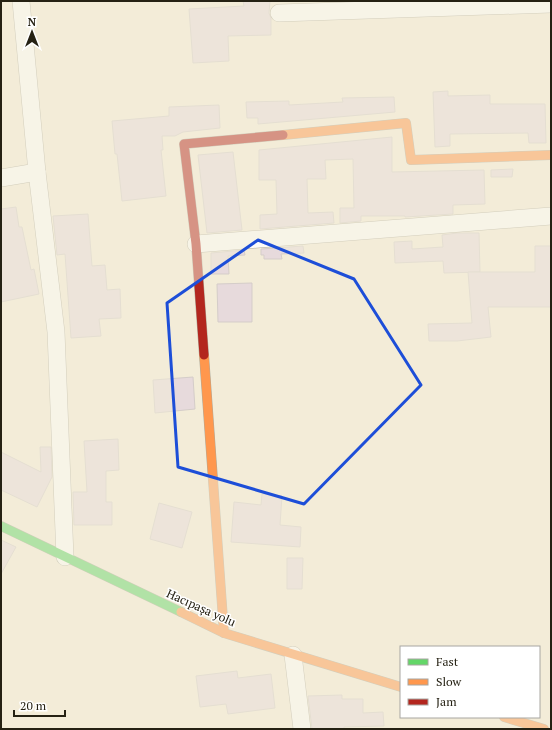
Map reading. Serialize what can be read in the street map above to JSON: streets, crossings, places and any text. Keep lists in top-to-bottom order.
{
  "streets": {
    "street": ["Hacıpaşa yolu"]
  },
  "legend": ["Fast", "Slow", "Jam"],
  "scale_bar": "20 m",
  "north": "top"
}
